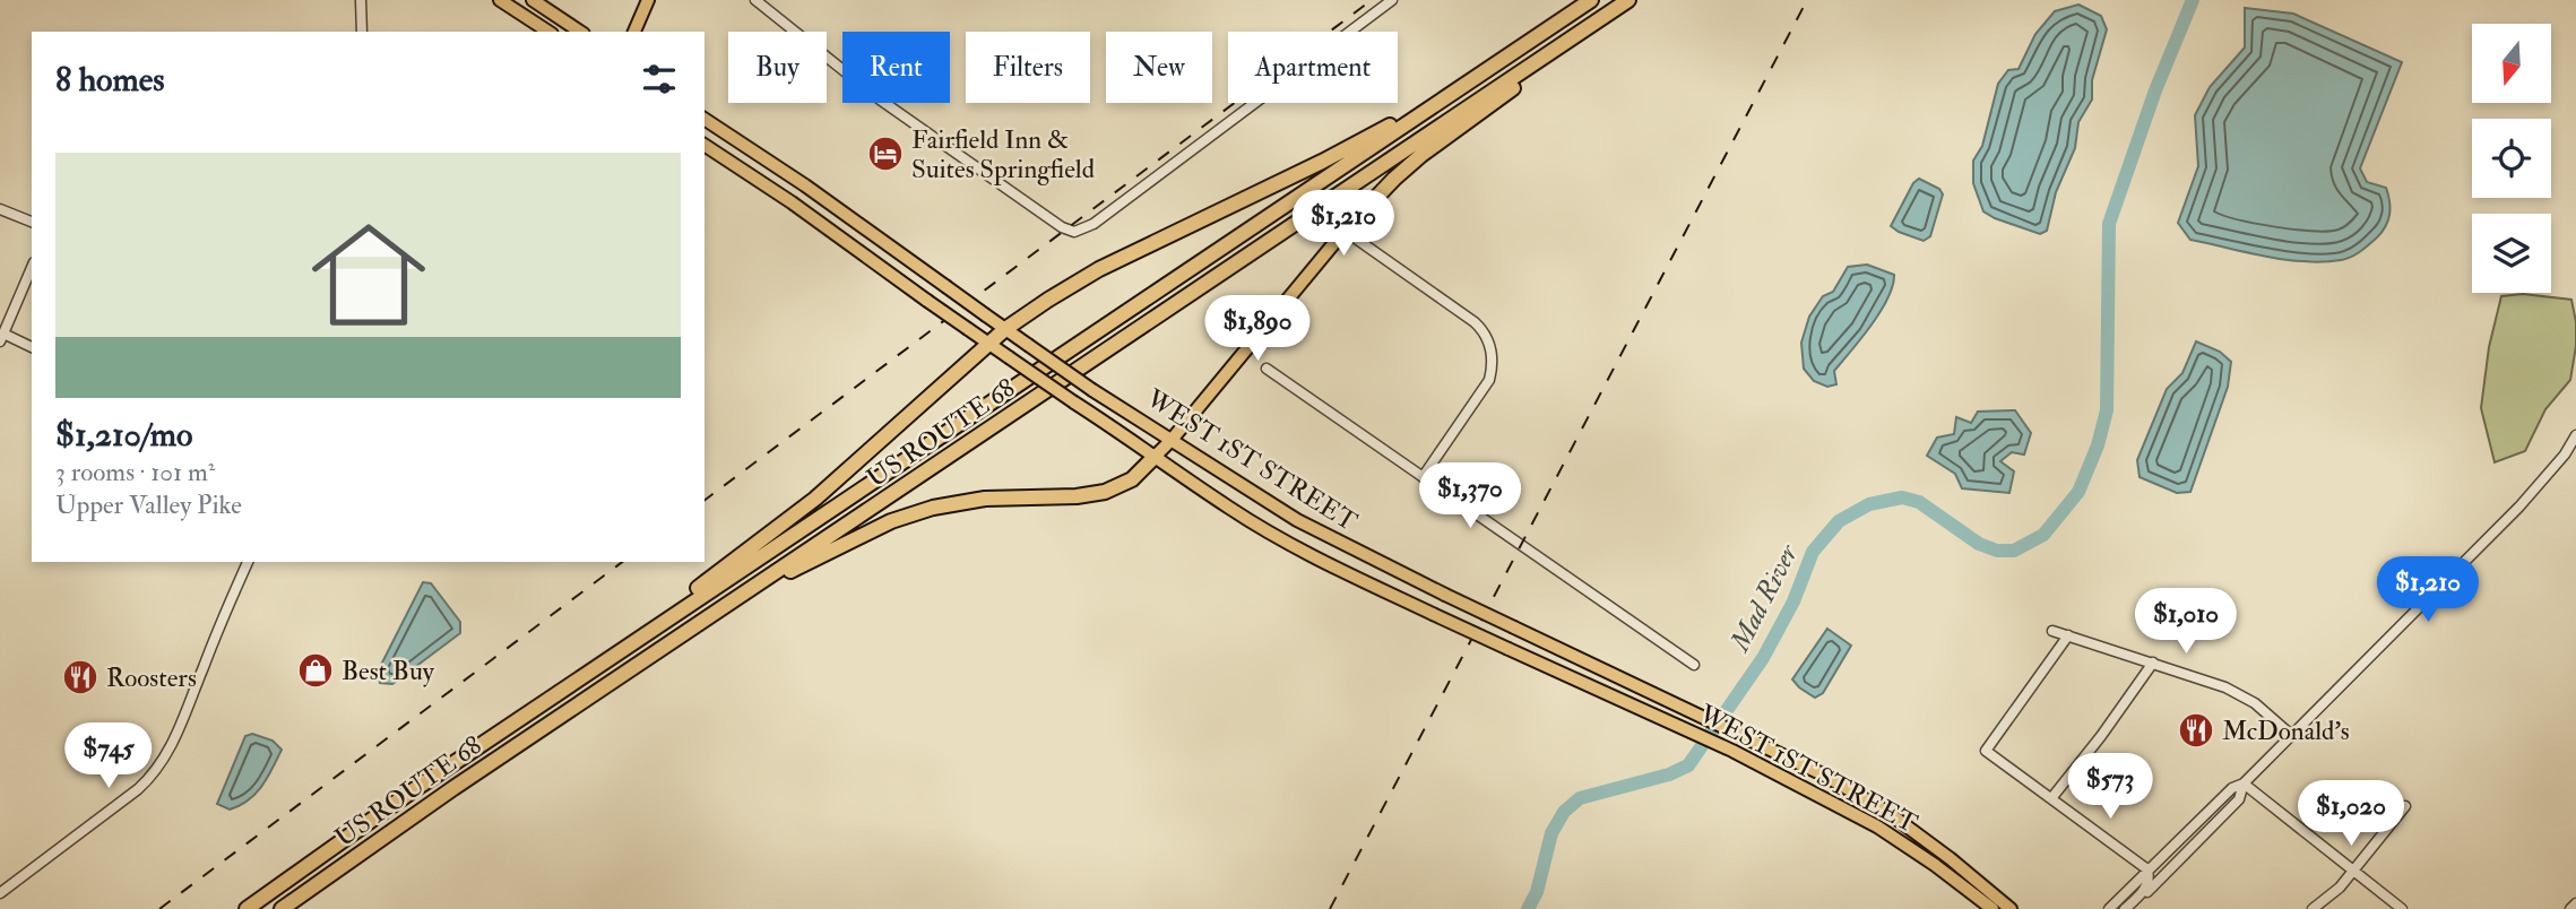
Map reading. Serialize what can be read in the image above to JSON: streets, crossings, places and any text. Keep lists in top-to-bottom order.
{
  "streets": {
    "highway": ["US ROUTE 68"],
    "main road": ["WEST 1ST STREET"]
  },
  "water": ["Mad River"],
  "places": {
    "hotel": ["Fairfield Inn & Suites Springfield"],
    "shop": ["Best Buy"],
    "restaurant": ["Roosters", "McDonald's"]
  },
  "north": "bottom",
  "page": {
    "chip": [
      "Buy",
      "Rent",
      "Filters",
      "New",
      "Apartment"
    ],
    "heading": "8 homes",
    "list": [
      {
        "name": "$1,210/mo",
        "note": "3 rooms · 101 m² · Upper Valley Pike"
      }
    ],
    "price": [
      "$1,210",
      "$1,890",
      "$1,370",
      "$1,210",
      "$1,010",
      "$745",
      "$573",
      "$1,020"
    ]
  }
}
